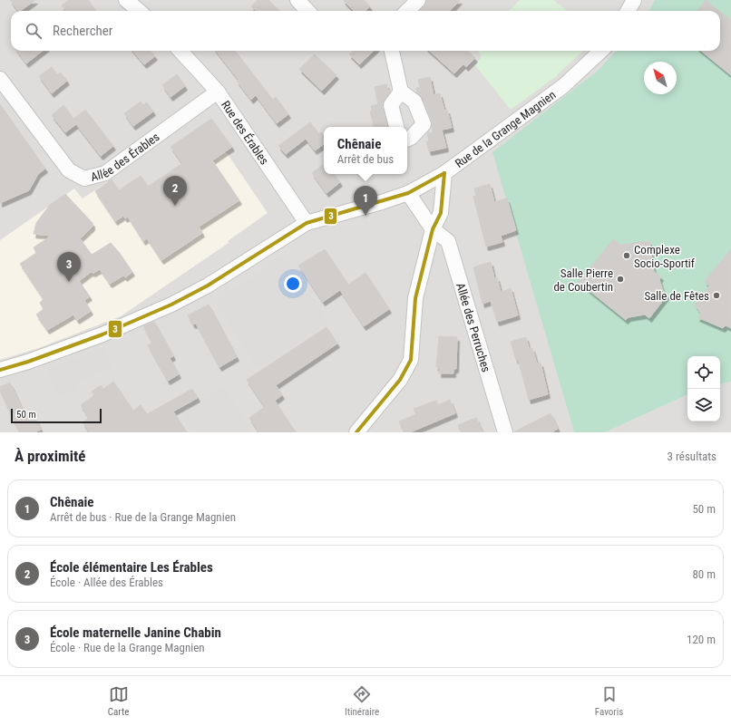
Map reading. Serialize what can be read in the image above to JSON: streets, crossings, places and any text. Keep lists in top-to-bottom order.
{
  "streets": {
    "street": [
      "Rue de la Grange Magnien",
      "Rue des Érables",
      "Allée des Érables",
      "Allée des Perruches"
    ]
  },
  "crossings": [
    ["Rue de la Grange Magnien", "Rue des Érables"],
    ["Rue de la Grange Magnien", "Allée des Perruches"],
    ["Rue des Érables", "Allée des Érables"]
  ],
  "places": ["Complexe Socio-Sportif", "Salle Pierre de Coubertin", "Salle de Fêtes"],
  "lines": ["transit line 3"],
  "scale_bar": "50 m",
  "north": "top left",
  "page": {
    "search": "Rechercher",
    "popup": ["Chênaie", "Arrêt de bus"],
    "pins": ["2", "1", "3"],
    "scale": "50 m",
    "heading": ["À proximité", "3 résultats"],
    "list": [
      {
        "mark": "1",
        "name": "Chênaie",
        "note": "Arrêt de bus · Rue de la Grange Magnien",
        "value": "50 m"
      },
      {
        "mark": "2",
        "name": "École élémentaire Les Érables",
        "note": "École · Allée des Érables",
        "value": "80 m"
      },
      {
        "mark": "3",
        "name": "École maternelle Janine Chabin",
        "note": "École · Rue de la Grange Magnien",
        "value": "120 m"
      }
    ],
    "nav": ["Carte", "Itinéraire", "Favoris"]
  }
}
